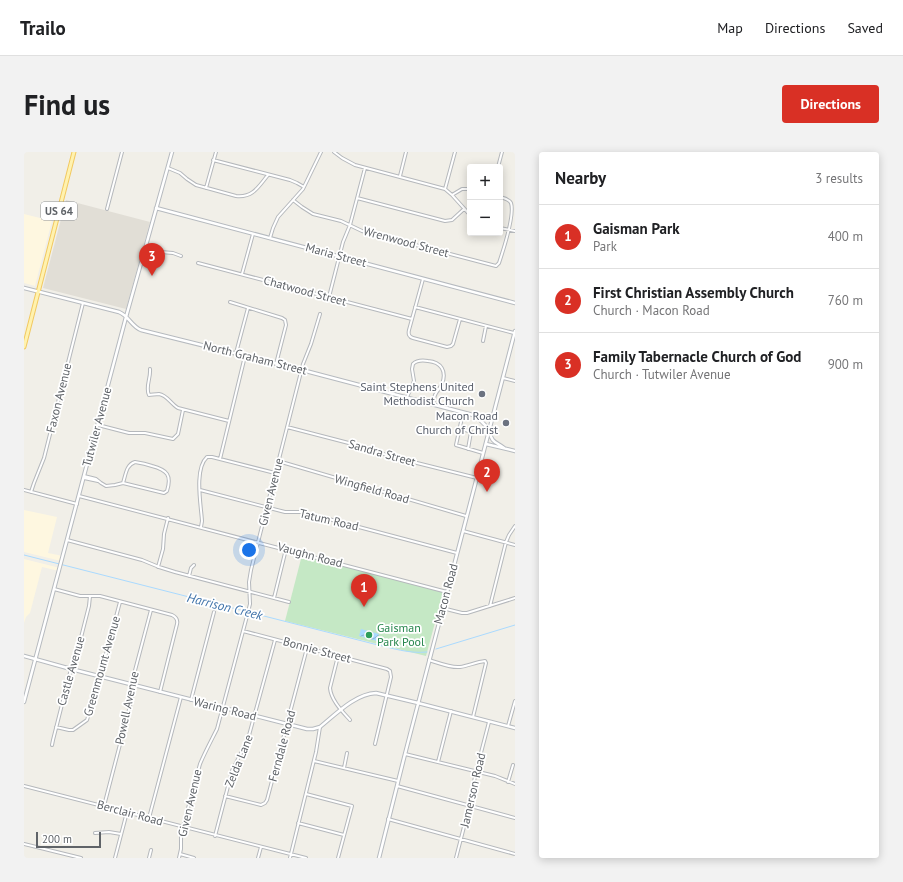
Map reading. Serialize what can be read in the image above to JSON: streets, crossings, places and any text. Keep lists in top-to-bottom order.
{
  "streets": {
    "main road": ["US 64"],
    "street": [
      "Wrenwood Street",
      "Maria Street",
      "Chatwood Street",
      "North Graham Street",
      "Faxon Avenue",
      "Tutwiler Avenue",
      "Sandra Street",
      "Wingfield Road",
      "Given Avenue",
      "Tatum Road",
      "Vaughn Road",
      "Macon Road",
      "Bonnie Street",
      "Greenmount Avenue",
      "Castle Avenue",
      "Powell Avenue",
      "Waring Road",
      "Ferndale Road",
      "Zelda Lane",
      "Jamerson Road",
      "Berclair Road"
    ]
  },
  "crossings": [
    ["US 64", "North Graham Street"],
    ["Maria Street", "Tutwiler Avenue"],
    ["North Graham Street", "Faxon Avenue"],
    ["North Graham Street", "Tutwiler Avenue"],
    ["North Graham Street", "Given Avenue"],
    ["North Graham Street", "Macon Road"],
    ["Tutwiler Avenue", "Vaughn Road"],
    ["Tutwiler Avenue", "Waring Road"],
    ["Sandra Street", "Given Avenue"],
    ["Sandra Street", "Macon Road"],
    ["Wingfield Road", "Given Avenue"],
    ["Wingfield Road", "Macon Road"],
    ["Given Avenue", "Tatum Road"],
    ["Given Avenue", "Vaughn Road"],
    ["Given Avenue", "Bonnie Street"],
    ["Given Avenue", "Waring Road"],
    ["Given Avenue", "Berclair Road"],
    ["Tatum Road", "Macon Road"],
    ["Vaughn Road", "Macon Road"],
    ["Bonnie Street", "Ferndale Road"],
    ["Bonnie Street", "Zelda Lane"],
    ["Greenmount Avenue", "Castle Avenue"],
    ["Greenmount Avenue", "Waring Road"],
    ["Castle Avenue", "Waring Road"],
    ["Powell Avenue", "Waring Road"],
    ["Powell Avenue", "Berclair Road"],
    ["Waring Road", "Ferndale Road"],
    ["Waring Road", "Zelda Lane"],
    ["Ferndale Road", "Zelda Lane"],
    ["Zelda Lane", "Berclair Road"]
  ],
  "water": ["Harrison Creek"],
  "places": ["Saint Stephens United Methodist Church", "Macon Road Church of Christ", "Gaisman Park Pool"],
  "scale_bar": "200 m",
  "page": {
    "header": "Trailo",
    "nav": ["Map", "Directions", "Saved"],
    "buttons": "Directions",
    "title": "Find us",
    "heading": ["Nearby", "3 results"],
    "map_buttons": ["+", "−"],
    "list": [
      {
        "mark": "1",
        "name": "Gaisman Park",
        "note": "Park",
        "value": "400 m"
      },
      {
        "mark": "2",
        "name": "First Christian Assembly Church",
        "note": "Church · Macon Road",
        "value": "760 m"
      },
      {
        "mark": "3",
        "name": "Family Tabernacle Church of God",
        "note": "Church · Tutwiler Avenue",
        "value": "900 m"
      }
    ],
    "pins": ["3", "2", "1"],
    "scale": "200 m"
  }
}
